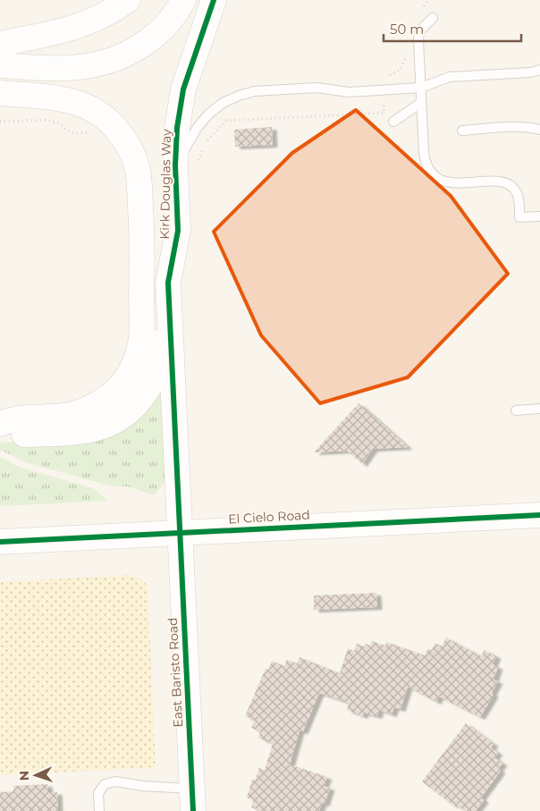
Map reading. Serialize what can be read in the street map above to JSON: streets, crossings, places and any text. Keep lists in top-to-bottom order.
{
  "streets": {
    "street": ["Kirk Douglas Way", "El Cielo Road", "East Baristo Road"]
  },
  "crossings": [
    ["Kirk Douglas Way", "El Cielo Road"],
    ["Kirk Douglas Way", "East Baristo Road"],
    ["El Cielo Road", "East Baristo Road"]
  ],
  "scale_bar": "50 m",
  "north": "left"
}
